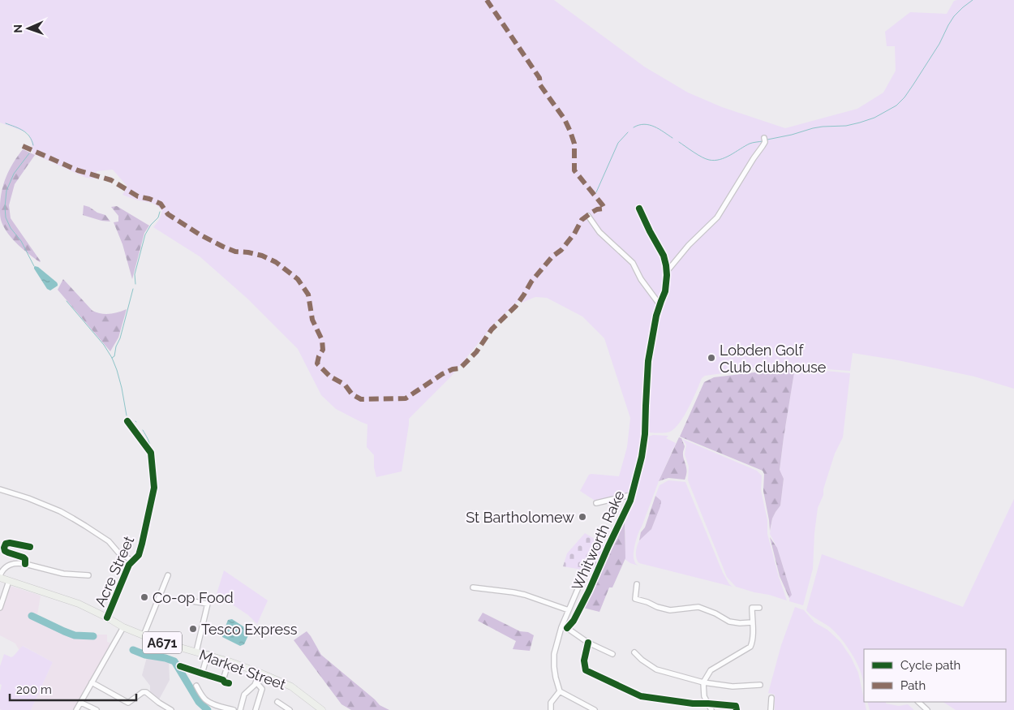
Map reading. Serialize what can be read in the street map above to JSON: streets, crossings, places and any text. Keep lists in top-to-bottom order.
{
  "streets": {
    "main road": ["A671", "Market Street"],
    "street": ["Whitworth Rake", "Acre Street"]
  },
  "crossings": [
    ["Acre Street", "Market Street"]
  ],
  "places": [
    "Lobden Golf Club clubhouse",
    "St Bartholomew",
    "Co-op Food",
    "Tesco Express"
  ],
  "legend": ["Cycle path", "Path"],
  "scale_bar": "200 m",
  "north": "left"
}
